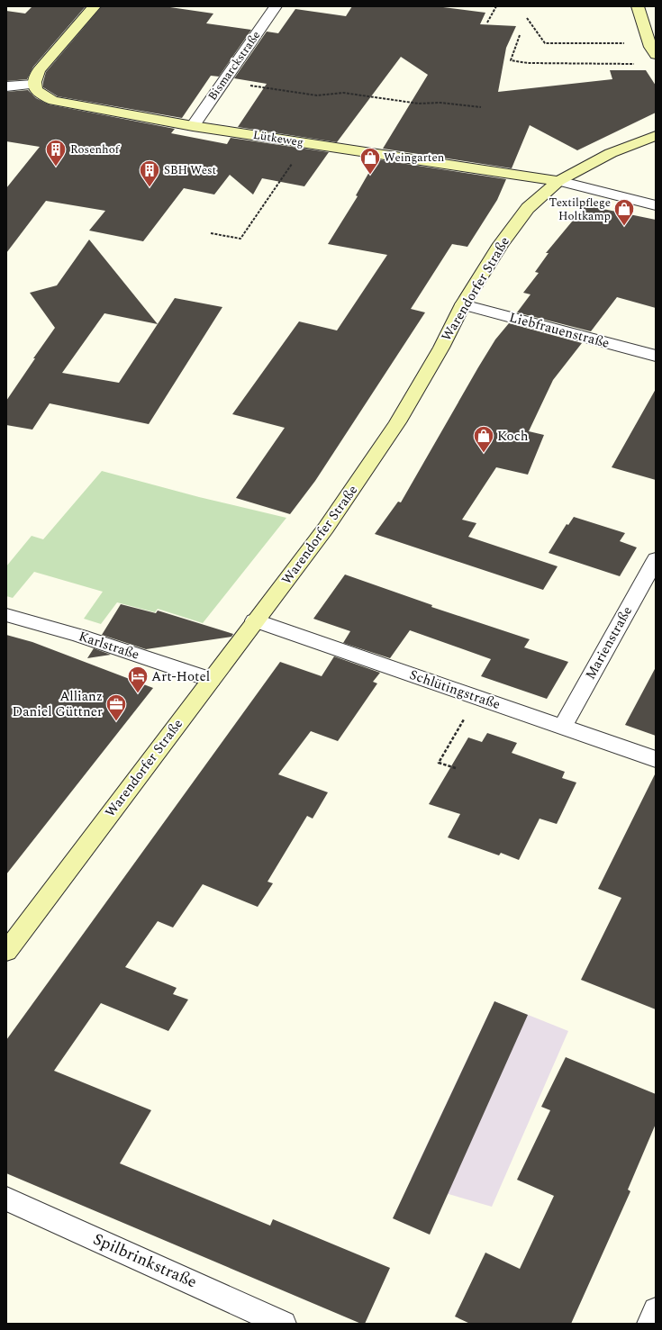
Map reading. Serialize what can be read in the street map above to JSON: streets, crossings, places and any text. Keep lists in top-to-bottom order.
{
  "streets": {
    "street": [
      "Bismarckstraße",
      "Lütkeweg",
      "Warendorfer Straße",
      "Liebfrauenstraße",
      "Marienstraße",
      "Karlstraße",
      "Schlütingstraße",
      "Spilbrinkstraße"
    ]
  },
  "crossings": [
    ["Bismarckstraße", "Lütkeweg"],
    ["Lütkeweg", "Warendorfer Straße"],
    ["Warendorfer Straße", "Liebfrauenstraße"],
    ["Warendorfer Straße", "Karlstraße"],
    ["Warendorfer Straße", "Schlütingstraße"],
    ["Marienstraße", "Schlütingstraße"]
  ],
  "places": {
    "building": ["Rosenhof", "SBH West"],
    "shop": ["Weingarten", "Textilpflege Holtkamp", "Koch"],
    "hotel": ["Art-Hotel"],
    "office": ["Allianz Daniel Güttner"]
  }
}
